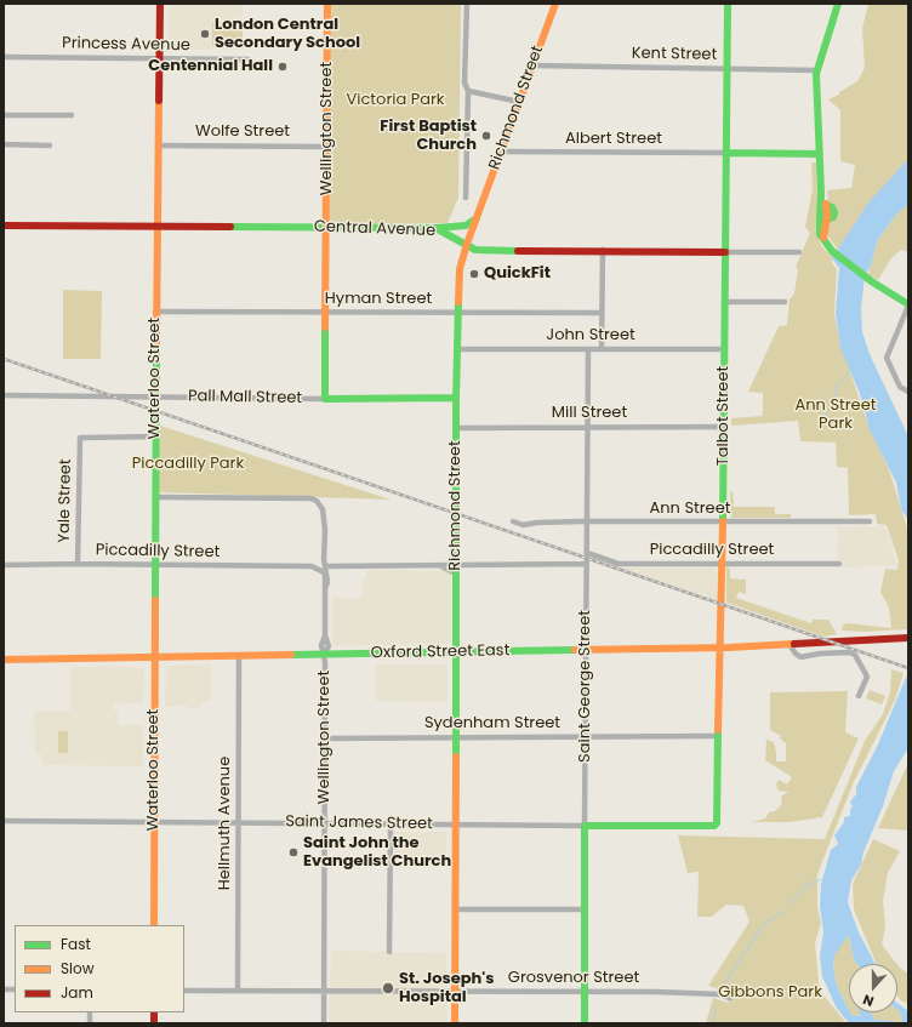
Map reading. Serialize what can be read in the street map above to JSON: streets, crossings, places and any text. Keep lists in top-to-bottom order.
{
  "streets": {
    "street": [
      "Princess Avenue",
      "Kent Street",
      "Richmond Street",
      "Wellington Street",
      "Wolfe Street",
      "Albert Street",
      "Central Avenue",
      "Hyman Street",
      "John Street",
      "Waterloo Street",
      "Pall Mall Street",
      "Mill Street",
      "Talbot Street",
      "Yale Street",
      "Ann Street",
      "Piccadilly Street",
      "Oxford Street East",
      "Saint George Street",
      "Sydenham Street",
      "Hellmuth Avenue",
      "Saint James Street",
      "Grosvenor Street"
    ]
  },
  "crossings": [
    ["Princess Avenue", "Waterloo Street"],
    ["Kent Street", "Richmond Street"],
    ["Kent Street", "Talbot Street"],
    ["Richmond Street", "Albert Street"],
    ["Richmond Street", "Central Avenue"],
    ["Richmond Street", "Hyman Street"],
    ["Richmond Street", "John Street"],
    ["Richmond Street", "Pall Mall Street"],
    ["Richmond Street", "Mill Street"],
    ["Richmond Street", "Piccadilly Street"],
    ["Richmond Street", "Oxford Street East"],
    ["Richmond Street", "Sydenham Street"],
    ["Richmond Street", "Saint James Street"],
    ["Richmond Street", "Grosvenor Street"],
    ["Wellington Street", "Wolfe Street"],
    ["Wellington Street", "Central Avenue"],
    ["Wellington Street", "Hyman Street"],
    ["Wellington Street", "Waterloo Street"],
    ["Wellington Street", "Pall Mall Street"],
    ["Wellington Street", "Piccadilly Street"],
    ["Wellington Street", "Oxford Street East"],
    ["Wellington Street", "Sydenham Street"],
    ["Wellington Street", "Saint James Street"],
    ["Wellington Street", "Grosvenor Street"],
    ["Wolfe Street", "Waterloo Street"],
    ["Albert Street", "Talbot Street"],
    ["Central Avenue", "Waterloo Street"],
    ["Central Avenue", "Talbot Street"],
    ["Hyman Street", "Waterloo Street"],
    ["John Street", "Talbot Street"],
    ["John Street", "Saint George Street"],
    ["Waterloo Street", "Pall Mall Street"],
    ["Waterloo Street", "Yale Street"],
    ["Waterloo Street", "Piccadilly Street"],
    ["Waterloo Street", "Oxford Street East"],
    ["Waterloo Street", "Saint James Street"],
    ["Mill Street", "Talbot Street"],
    ["Mill Street", "Saint George Street"],
    ["Talbot Street", "Ann Street"],
    ["Talbot Street", "Piccadilly Street"],
    ["Talbot Street", "Oxford Street East"],
    ["Talbot Street", "Sydenham Street"],
    ["Talbot Street", "Saint James Street"],
    ["Yale Street", "Piccadilly Street"],
    ["Ann Street", "Saint George Street"],
    ["Piccadilly Street", "Saint George Street"],
    ["Oxford Street East", "Saint George Street"],
    ["Oxford Street East", "Hellmuth Avenue"],
    ["Saint George Street", "Sydenham Street"],
    ["Saint George Street", "Saint James Street"],
    ["Saint George Street", "Grosvenor Street"],
    ["Hellmuth Avenue", "Saint James Street"],
    ["Hellmuth Avenue", "Grosvenor Street"]
  ],
  "parks": [
    "Victoria Park",
    "Ann Street Park",
    "Piccadilly Park",
    "Gibbons Park"
  ],
  "places": [
    "London Central Secondary School",
    "Centennial Hall",
    "First Baptist Church",
    "QuickFit",
    "Saint John the Evangelist Church",
    "St. Joseph's Hospital"
  ],
  "legend": ["Fast", "Slow", "Jam"],
  "north": "bottom"
}
